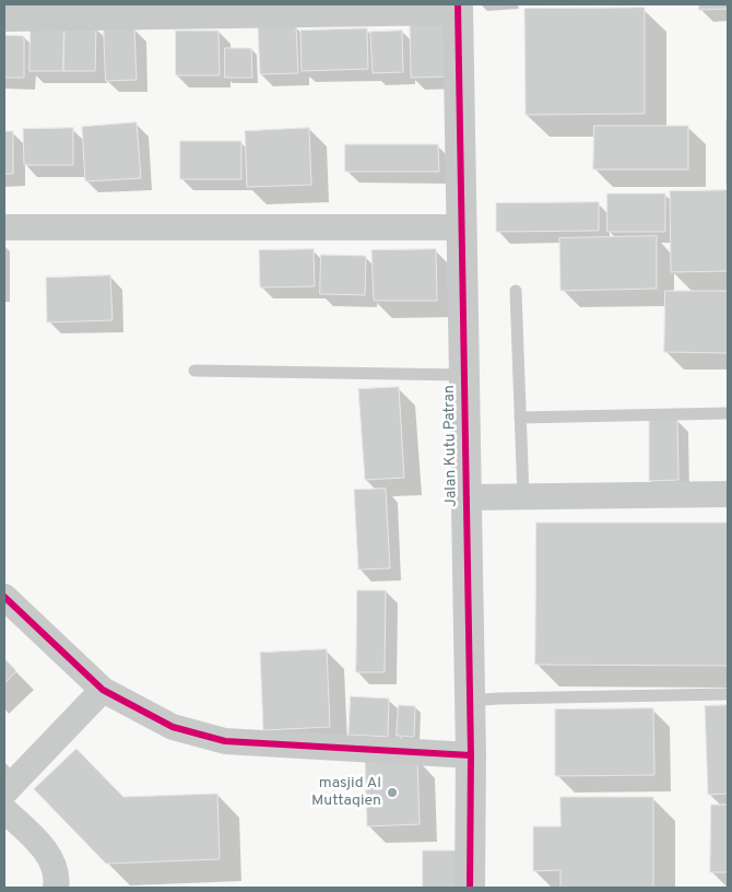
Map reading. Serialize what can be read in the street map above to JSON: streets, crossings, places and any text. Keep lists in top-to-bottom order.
{
  "streets": {
    "street": ["Jalan Kutu Patran"]
  },
  "places": ["masjid Al Muttaqien"]
}
